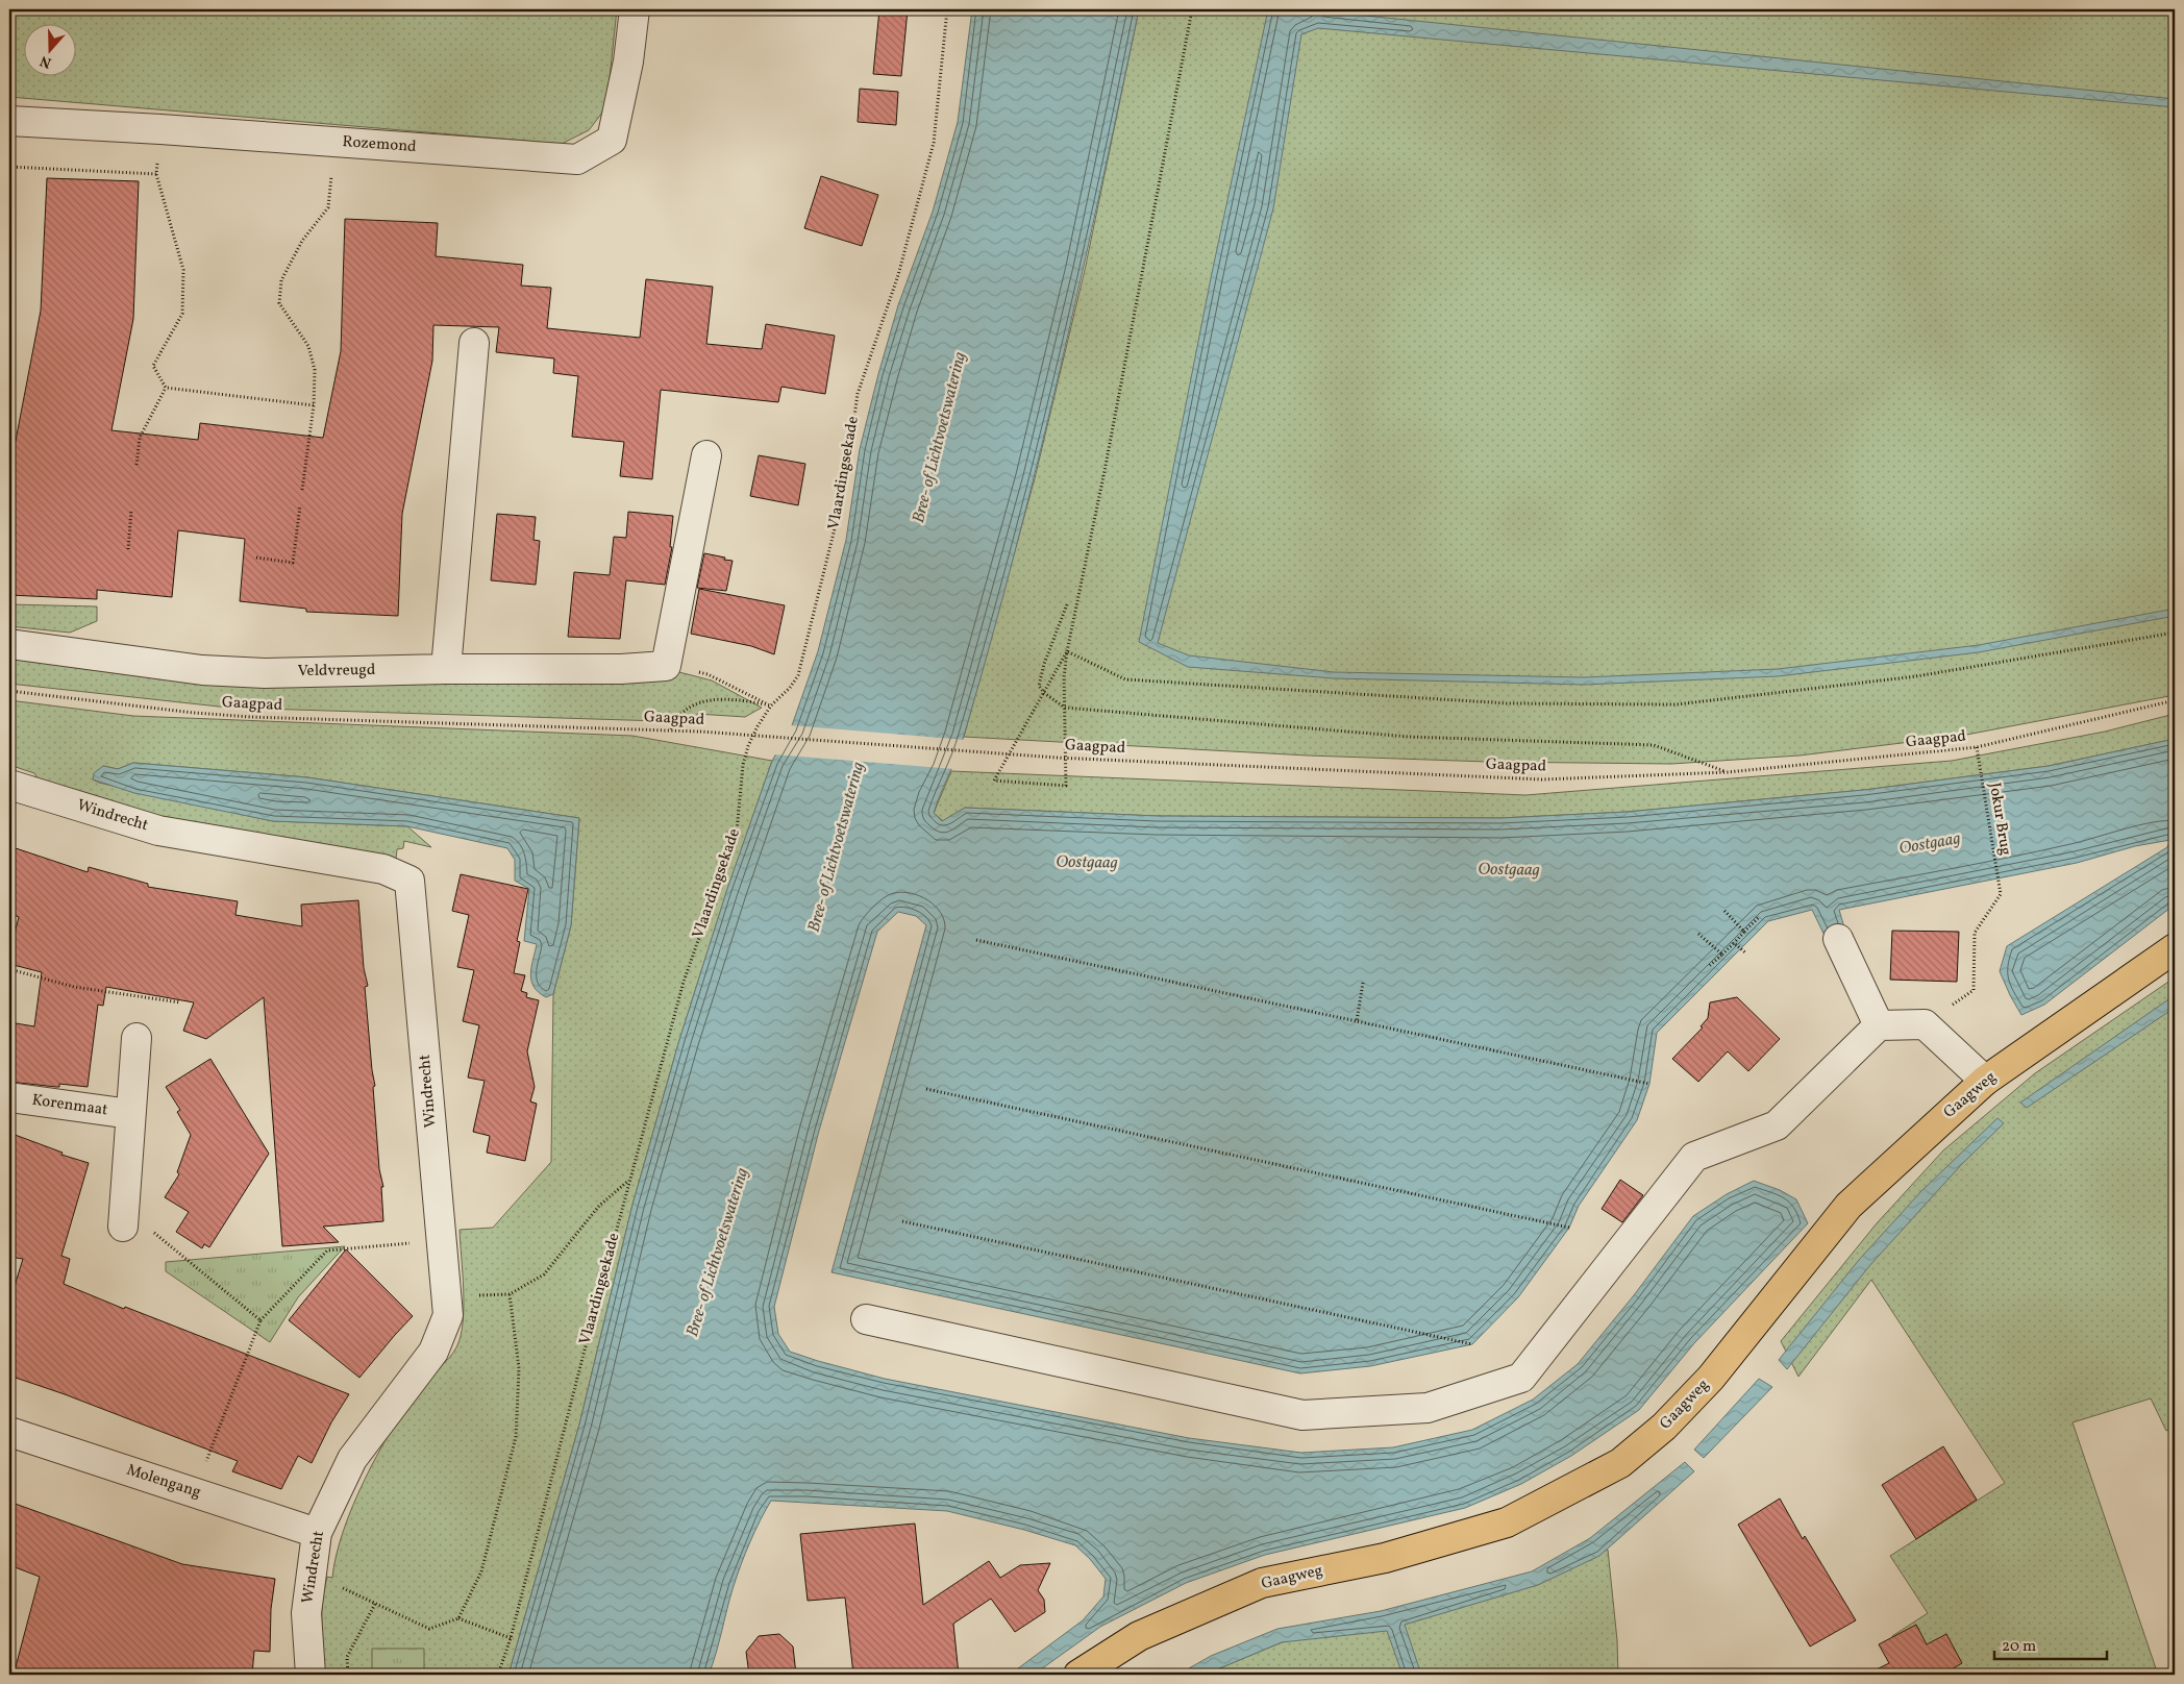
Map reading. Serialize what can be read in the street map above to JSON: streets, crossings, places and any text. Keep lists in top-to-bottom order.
{
  "streets": {
    "main road": ["Gaagweg"],
    "street": [
      "Rozemond",
      "Veldvreugd",
      "Windrecht",
      "Korenmaat",
      "Molengang"
    ],
    "path": ["Vlaardingsekade", "Gaagpad", "Jokur Brug"]
  },
  "crossings": [
    ["Gaagpad", "Jokur Brug"],
    ["Windrecht", "Molengang"]
  ],
  "water": ["Bree- of Lichtvoetswatering", "Oostgaag"],
  "scale_bar": "20 m",
  "north": "bottom"
}
